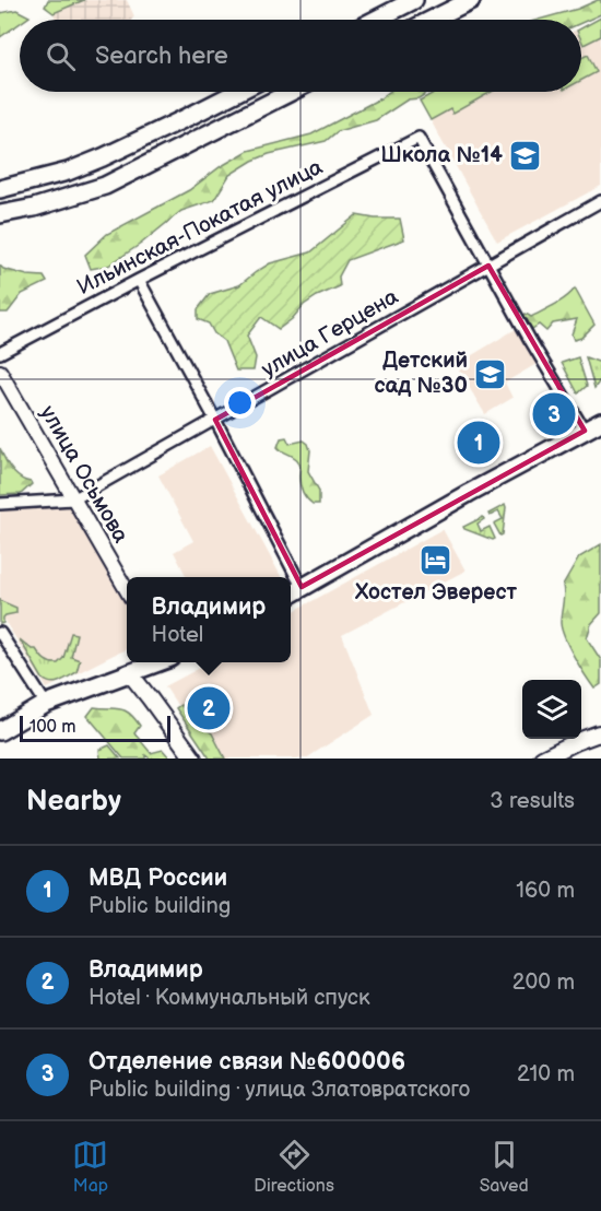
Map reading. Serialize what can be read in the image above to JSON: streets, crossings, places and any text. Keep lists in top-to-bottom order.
{
  "streets": {
    "street": ["Ильинская-Покатая улица", "улица Герцена", "улица Осьмова"]
  },
  "crossings": [
    ["Ильинская-Покатая улица", "улица Герцена"],
    ["улица Герцена", "улица Осьмова"]
  ],
  "places": {
    "school or university": ["Школа №14", "Детский сад №30"],
    "hotel": ["Хостел Эверест"]
  },
  "scale_bar": "100 m",
  "page": {
    "search": "Search here",
    "pins": ["3", "1", "2"],
    "popup": ["Владимир", "Hotel"],
    "scale": "100 m",
    "heading": ["Nearby", "3 results"],
    "list": [
      {
        "mark": "1",
        "name": "МВД России",
        "note": "Public building",
        "value": "160 m"
      },
      {
        "mark": "2",
        "name": "Владимир",
        "note": "Hotel · Коммунальный спуск",
        "value": "200 m"
      },
      {
        "mark": "3",
        "name": "Отделение связи №600006",
        "note": "Public building · улица Златовратского",
        "value": "210 m"
      }
    ],
    "nav": ["Map", "Directions", "Saved"]
  }
}
